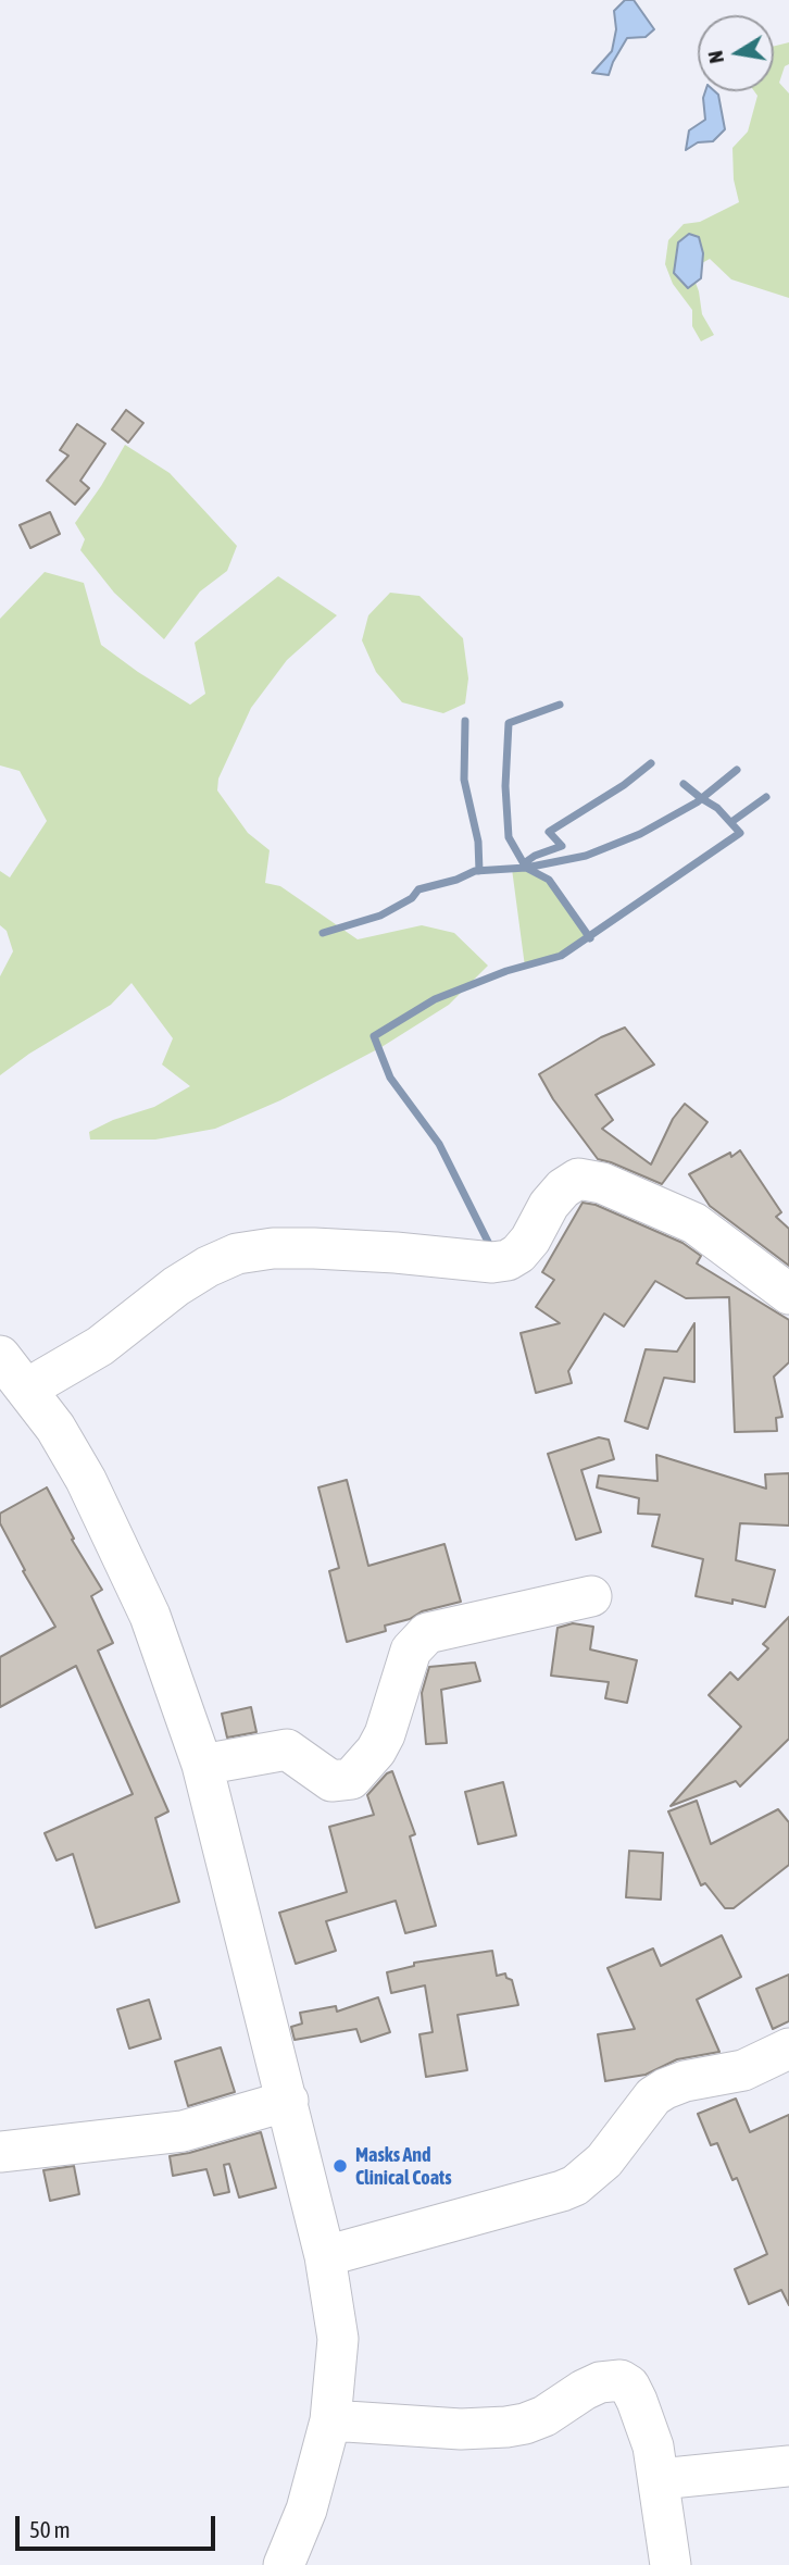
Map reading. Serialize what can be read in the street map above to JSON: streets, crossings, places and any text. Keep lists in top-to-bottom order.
{
  "places": ["Masks And Clinical Coats"],
  "scale_bar": "50 m",
  "north": "left"
}
